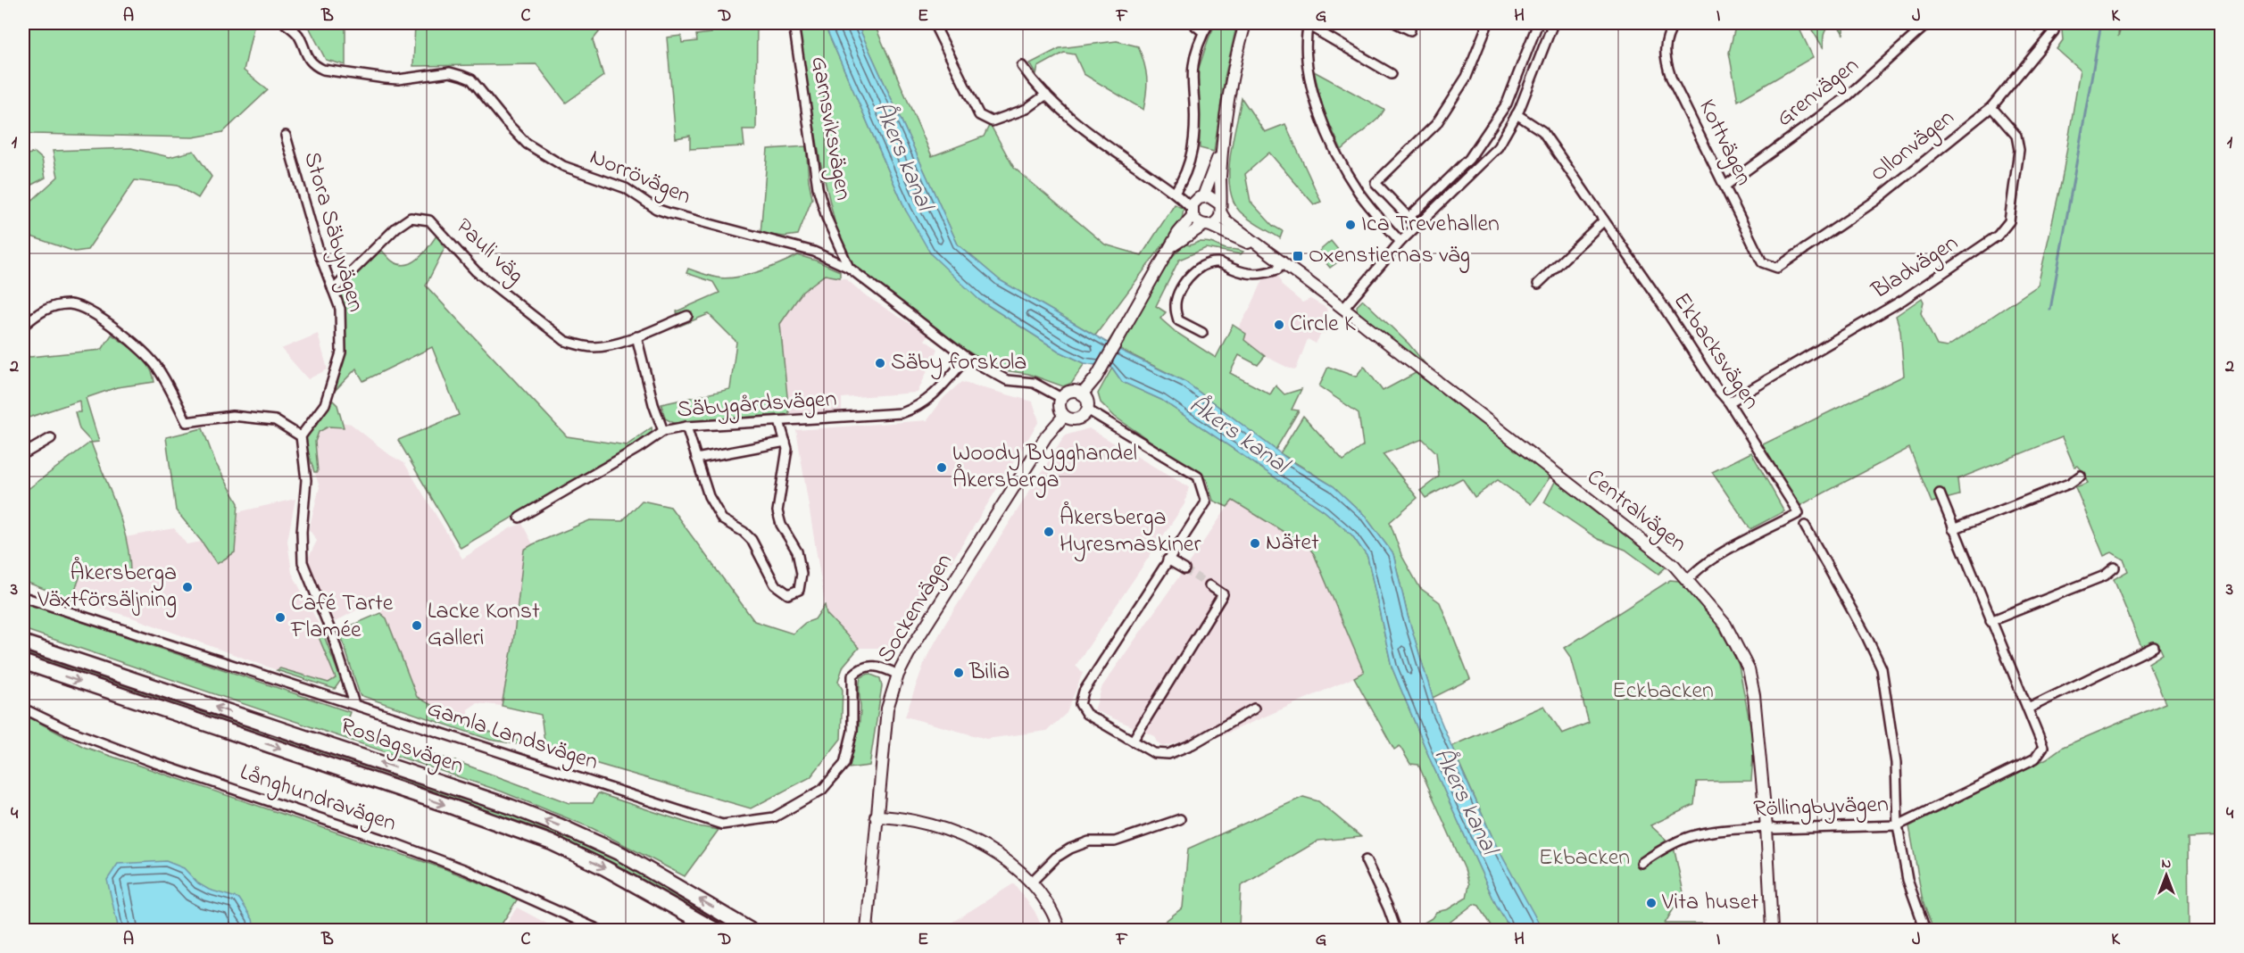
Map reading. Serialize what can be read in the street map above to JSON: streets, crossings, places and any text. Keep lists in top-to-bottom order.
{
  "streets": {
    "main road": ["Roslagsvägen"],
    "street": [
      "Grenvägen",
      "Garnsviksvägen",
      "Kottvägen",
      "Ollonvägen",
      "Norrövägen",
      "Stora Säbyvägen",
      "Pauli väg",
      "Bladvägen",
      "Ekbacksvägen",
      "Säbygårdsvägen",
      "Centralvägen",
      "Sockenvägen",
      "Gamla Landsvägen",
      "Långhundravägen",
      "Röllingbyvägen"
    ]
  },
  "crossings": [
    ["Grenvägen", "Kottvägen"],
    ["Garnsviksvägen", "Norrövägen"],
    ["Kottvägen", "Ollonvägen"],
    ["Ollonvägen", "Bladvägen"],
    ["Norrövägen", "Säbygårdsvägen"],
    ["Norrövägen", "Sockenvägen"],
    ["Stora Säbyvägen", "Pauli väg"],
    ["Bladvägen", "Ekbacksvägen"],
    ["Ekbacksvägen", "Centralvägen"],
    ["Centralvägen", "Röllingbyvägen"],
    ["Sockenvägen", "Gamla Landsvägen"]
  ],
  "water": ["Åkers kanal"],
  "parks": ["Eckbacken", "Ekbacken"],
  "places": {
    "other": [
      "Ica Trevehallen",
      "Circle K",
      "Säby forskola",
      "Woody Bygghandel Åkersberga",
      "Åkersberga Hyresmaskiner",
      "Nätet",
      "Åkersberga Växtförsäljning",
      "Café Tarte Flamée",
      "Lacke Konst Galleri",
      "Bilia",
      "Vita huset"
    ],
    "transit": ["Oxenstiernas väg"]
  },
  "north": "top",
  "grid": {
    "columns": [
      "A",
      "B",
      "C",
      "D",
      "E",
      "F",
      "G",
      "H",
      "I",
      "J",
      "K"
    ],
    "rows": [
      "1",
      "2",
      "3",
      "4"
    ]
  }
}
